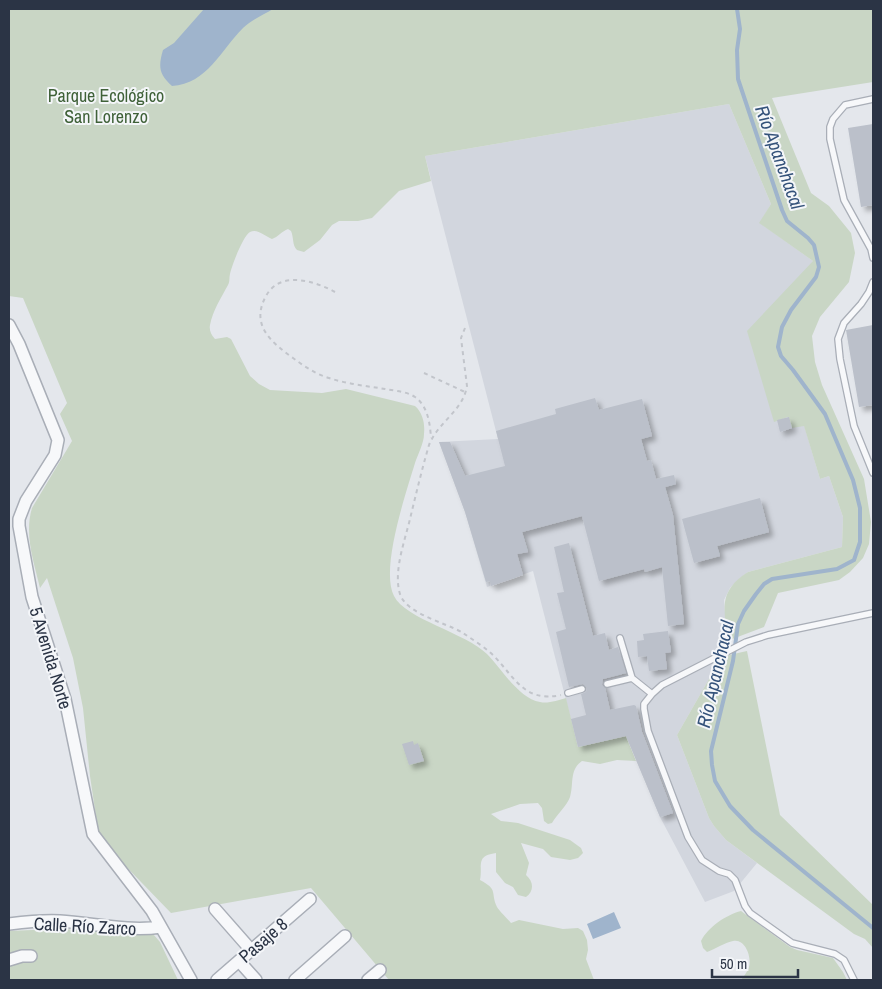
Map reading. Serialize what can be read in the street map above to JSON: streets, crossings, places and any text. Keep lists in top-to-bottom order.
{
  "streets": {
    "street": ["5 Avenida Norte", "Calle Río Zarco", "Pasaje 8"]
  },
  "crossings": [
    ["5 Avenida Norte", "Calle Río Zarco"]
  ],
  "water": ["Río Apanchacal"],
  "parks": ["Parque Ecológico San Lorenzo"],
  "scale_bar": "50 m"
}
